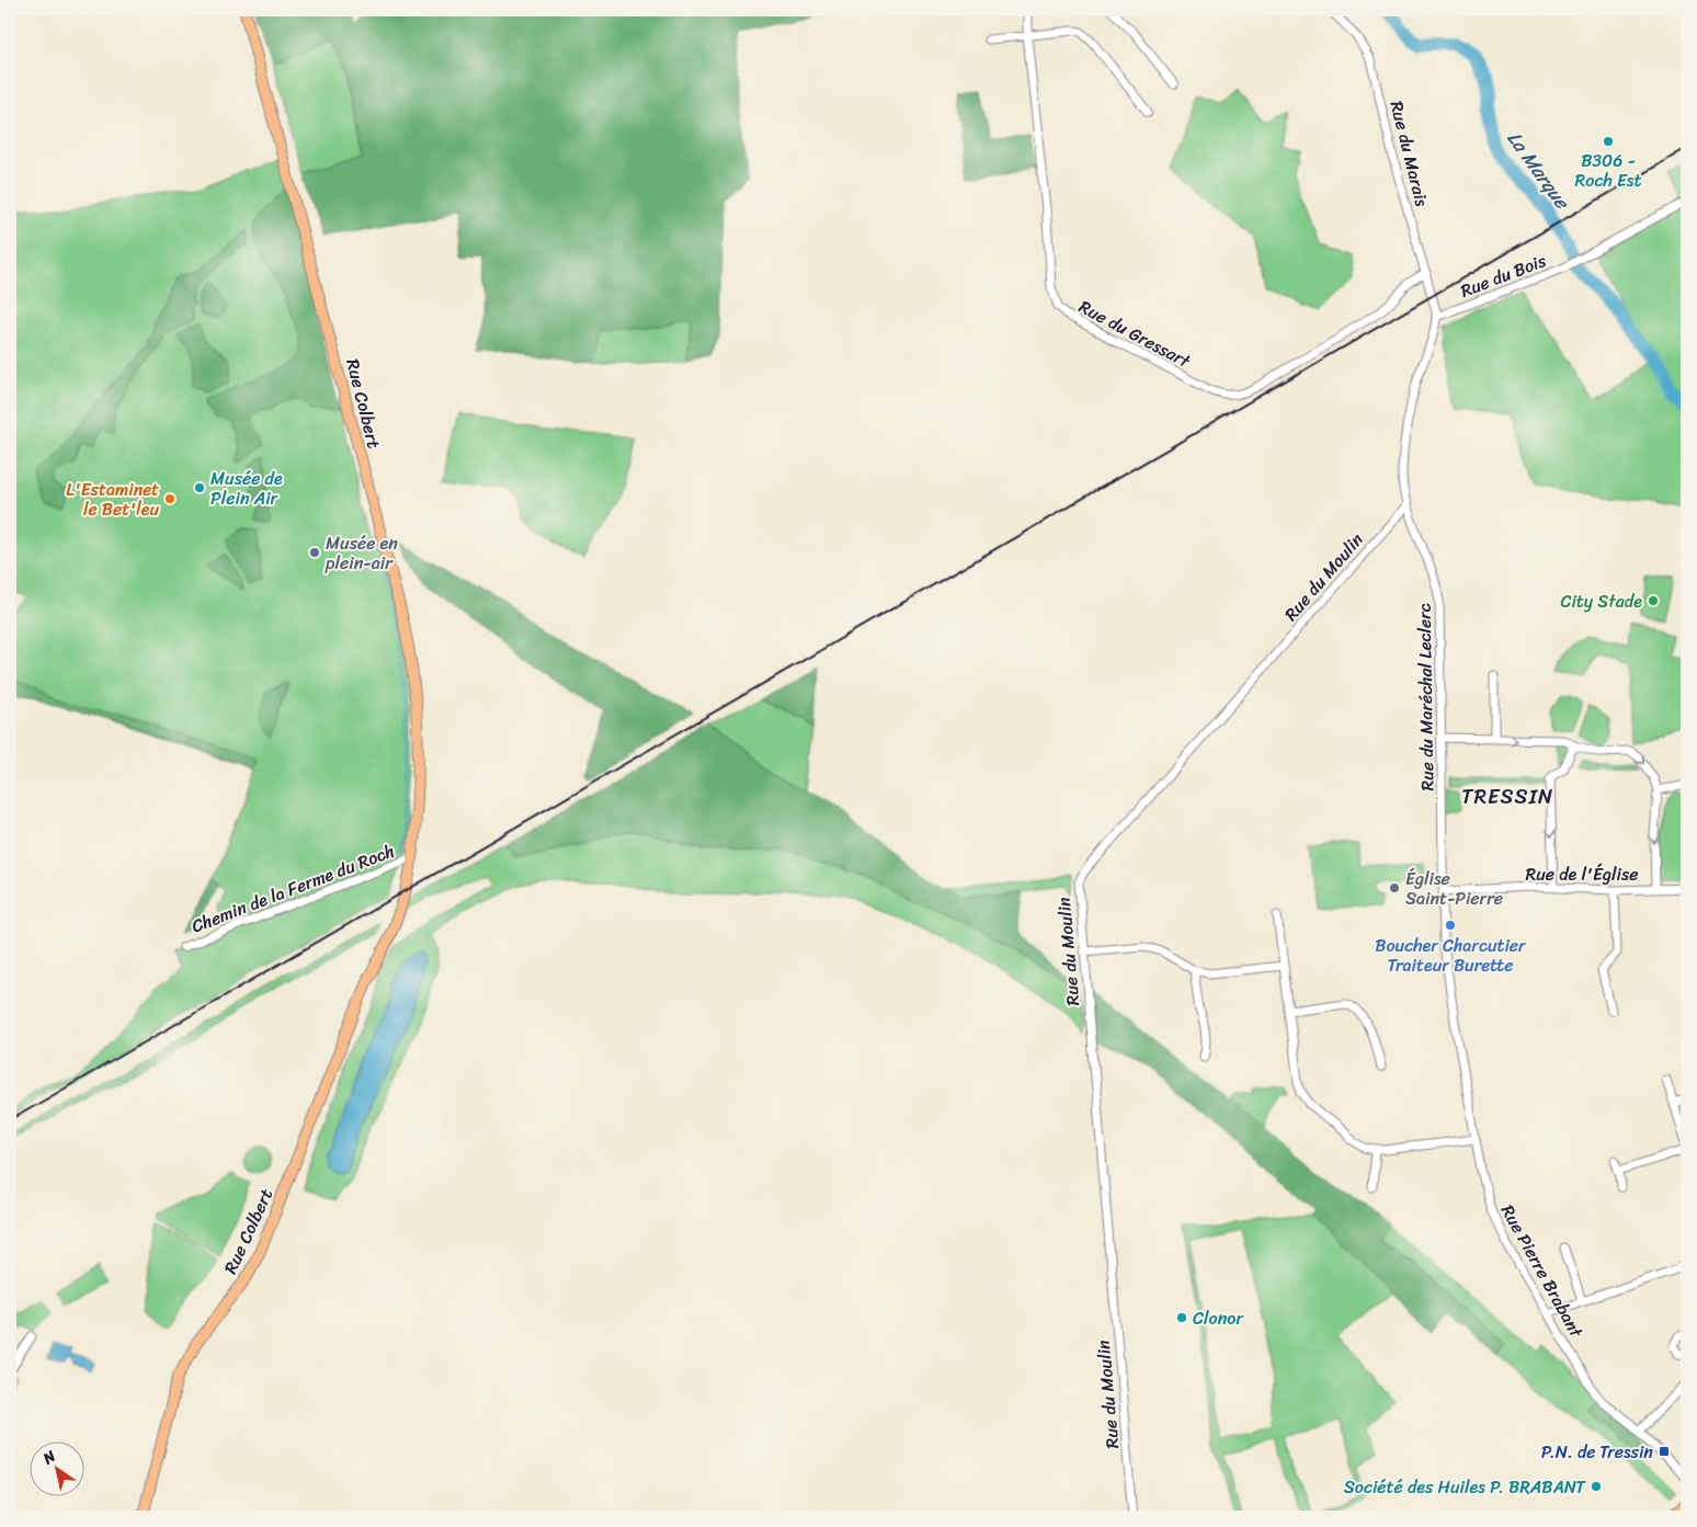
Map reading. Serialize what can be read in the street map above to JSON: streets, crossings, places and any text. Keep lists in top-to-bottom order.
{
  "streets": {
    "main road": ["Rue Colbert"],
    "street": [
      "Rue du Marais",
      "Rue du Bois",
      "Rue du Gressart",
      "Rue du Moulin",
      "Rue du Maréchal Leclerc",
      "Rue de l'Église",
      "Chemin de la Ferme du Roch",
      "Rue Pierre Brabant"
    ]
  },
  "crossings": [
    ["Rue du Marais", "Rue du Bois"],
    ["Rue du Marais", "Rue du Gressart"],
    ["Rue du Marais", "Rue du Maréchal Leclerc"],
    ["Rue du Bois", "Rue du Maréchal Leclerc"],
    ["Rue Colbert", "Chemin de la Ferme du Roch"],
    ["Rue du Moulin", "Rue du Maréchal Leclerc"],
    ["Rue du Maréchal Leclerc", "Rue de l'Église"],
    ["Rue du Maréchal Leclerc", "Rue Pierre Brabant"],
    ["Rue de l'Église", "Rue Pierre Brabant"]
  ],
  "districts": ["TRESSIN"],
  "water": ["La Marque"],
  "places": {
    "other": [
      "B306 - Roch Est",
      "Musée de Plein Air",
      "L'Estaminet le Bet'leu",
      "Musée en plein-air",
      "City Stade",
      "Église Saint-Pierre",
      "Boucher Charcutier Traiteur Burette",
      "Clonor",
      "Société des Huiles P. BRABANT"
    ],
    "transit": ["P.N. de Tressin"]
  },
  "north": "top left"
}
